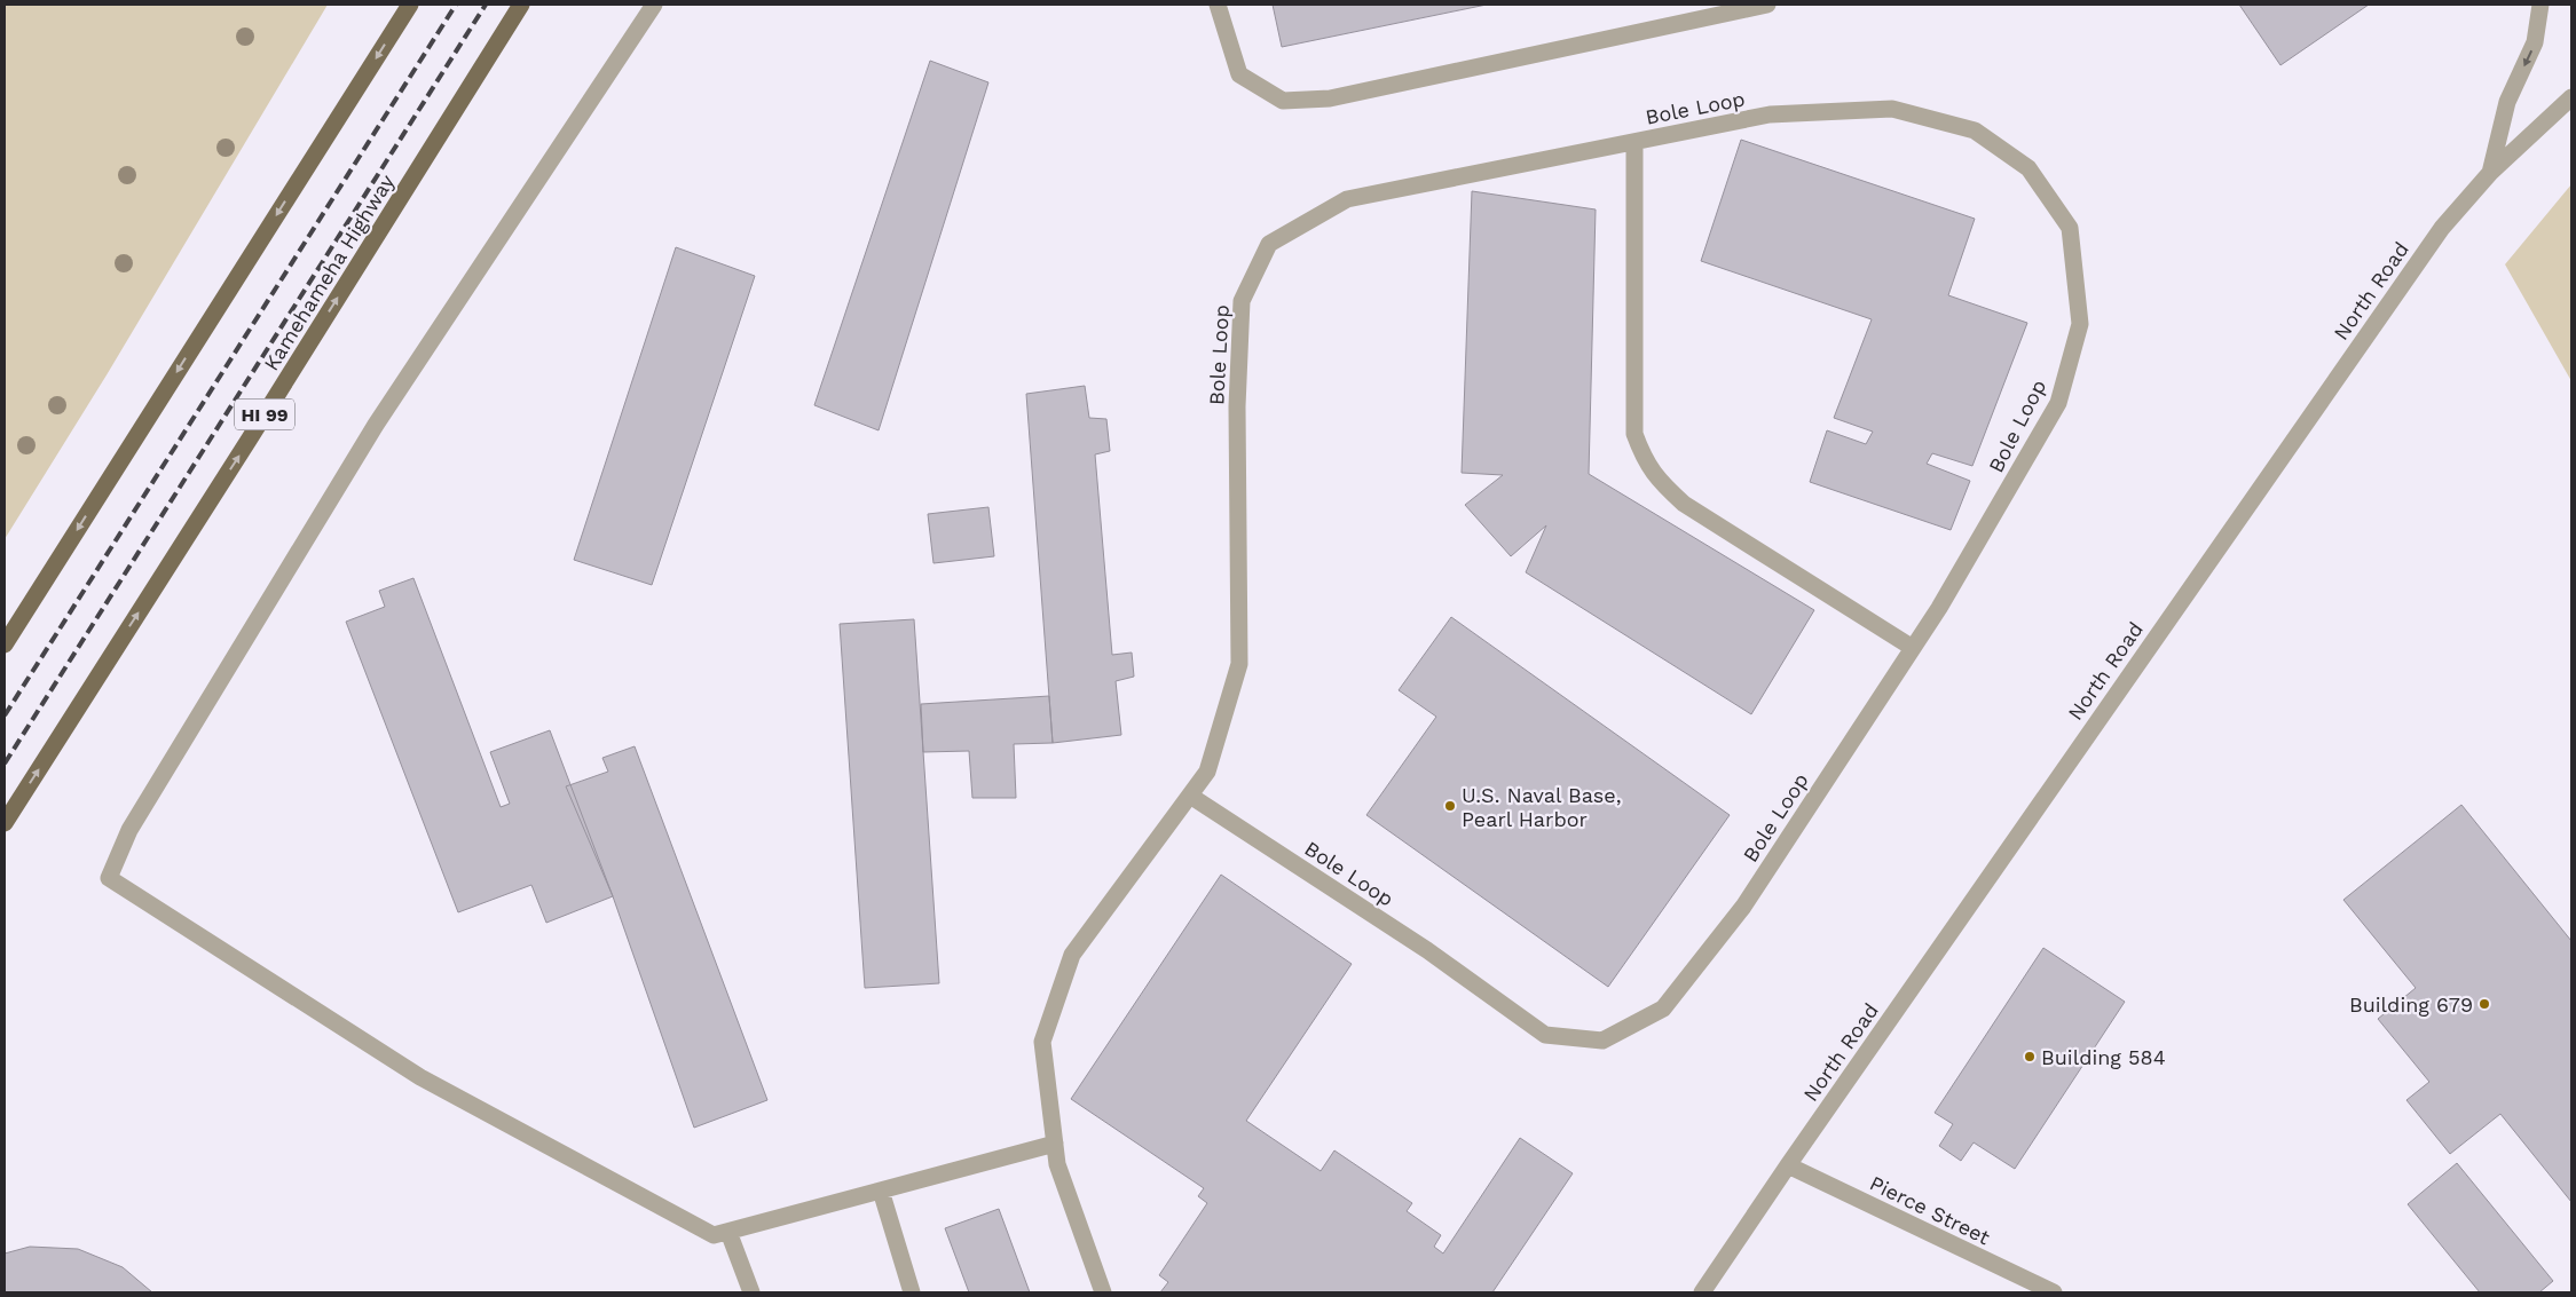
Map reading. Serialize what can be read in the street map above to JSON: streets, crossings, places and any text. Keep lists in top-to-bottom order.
{
  "streets": {
    "main road": ["Kamehameha Highway", "HI 99"],
    "street": ["Bole Loop", "North Road", "Pierce Street"]
  },
  "crossings": [
    ["North Road", "Pierce Street"]
  ],
  "places": ["U.S. Naval Base, Pearl Harbor", "Building 679", "Building 584"]
}
